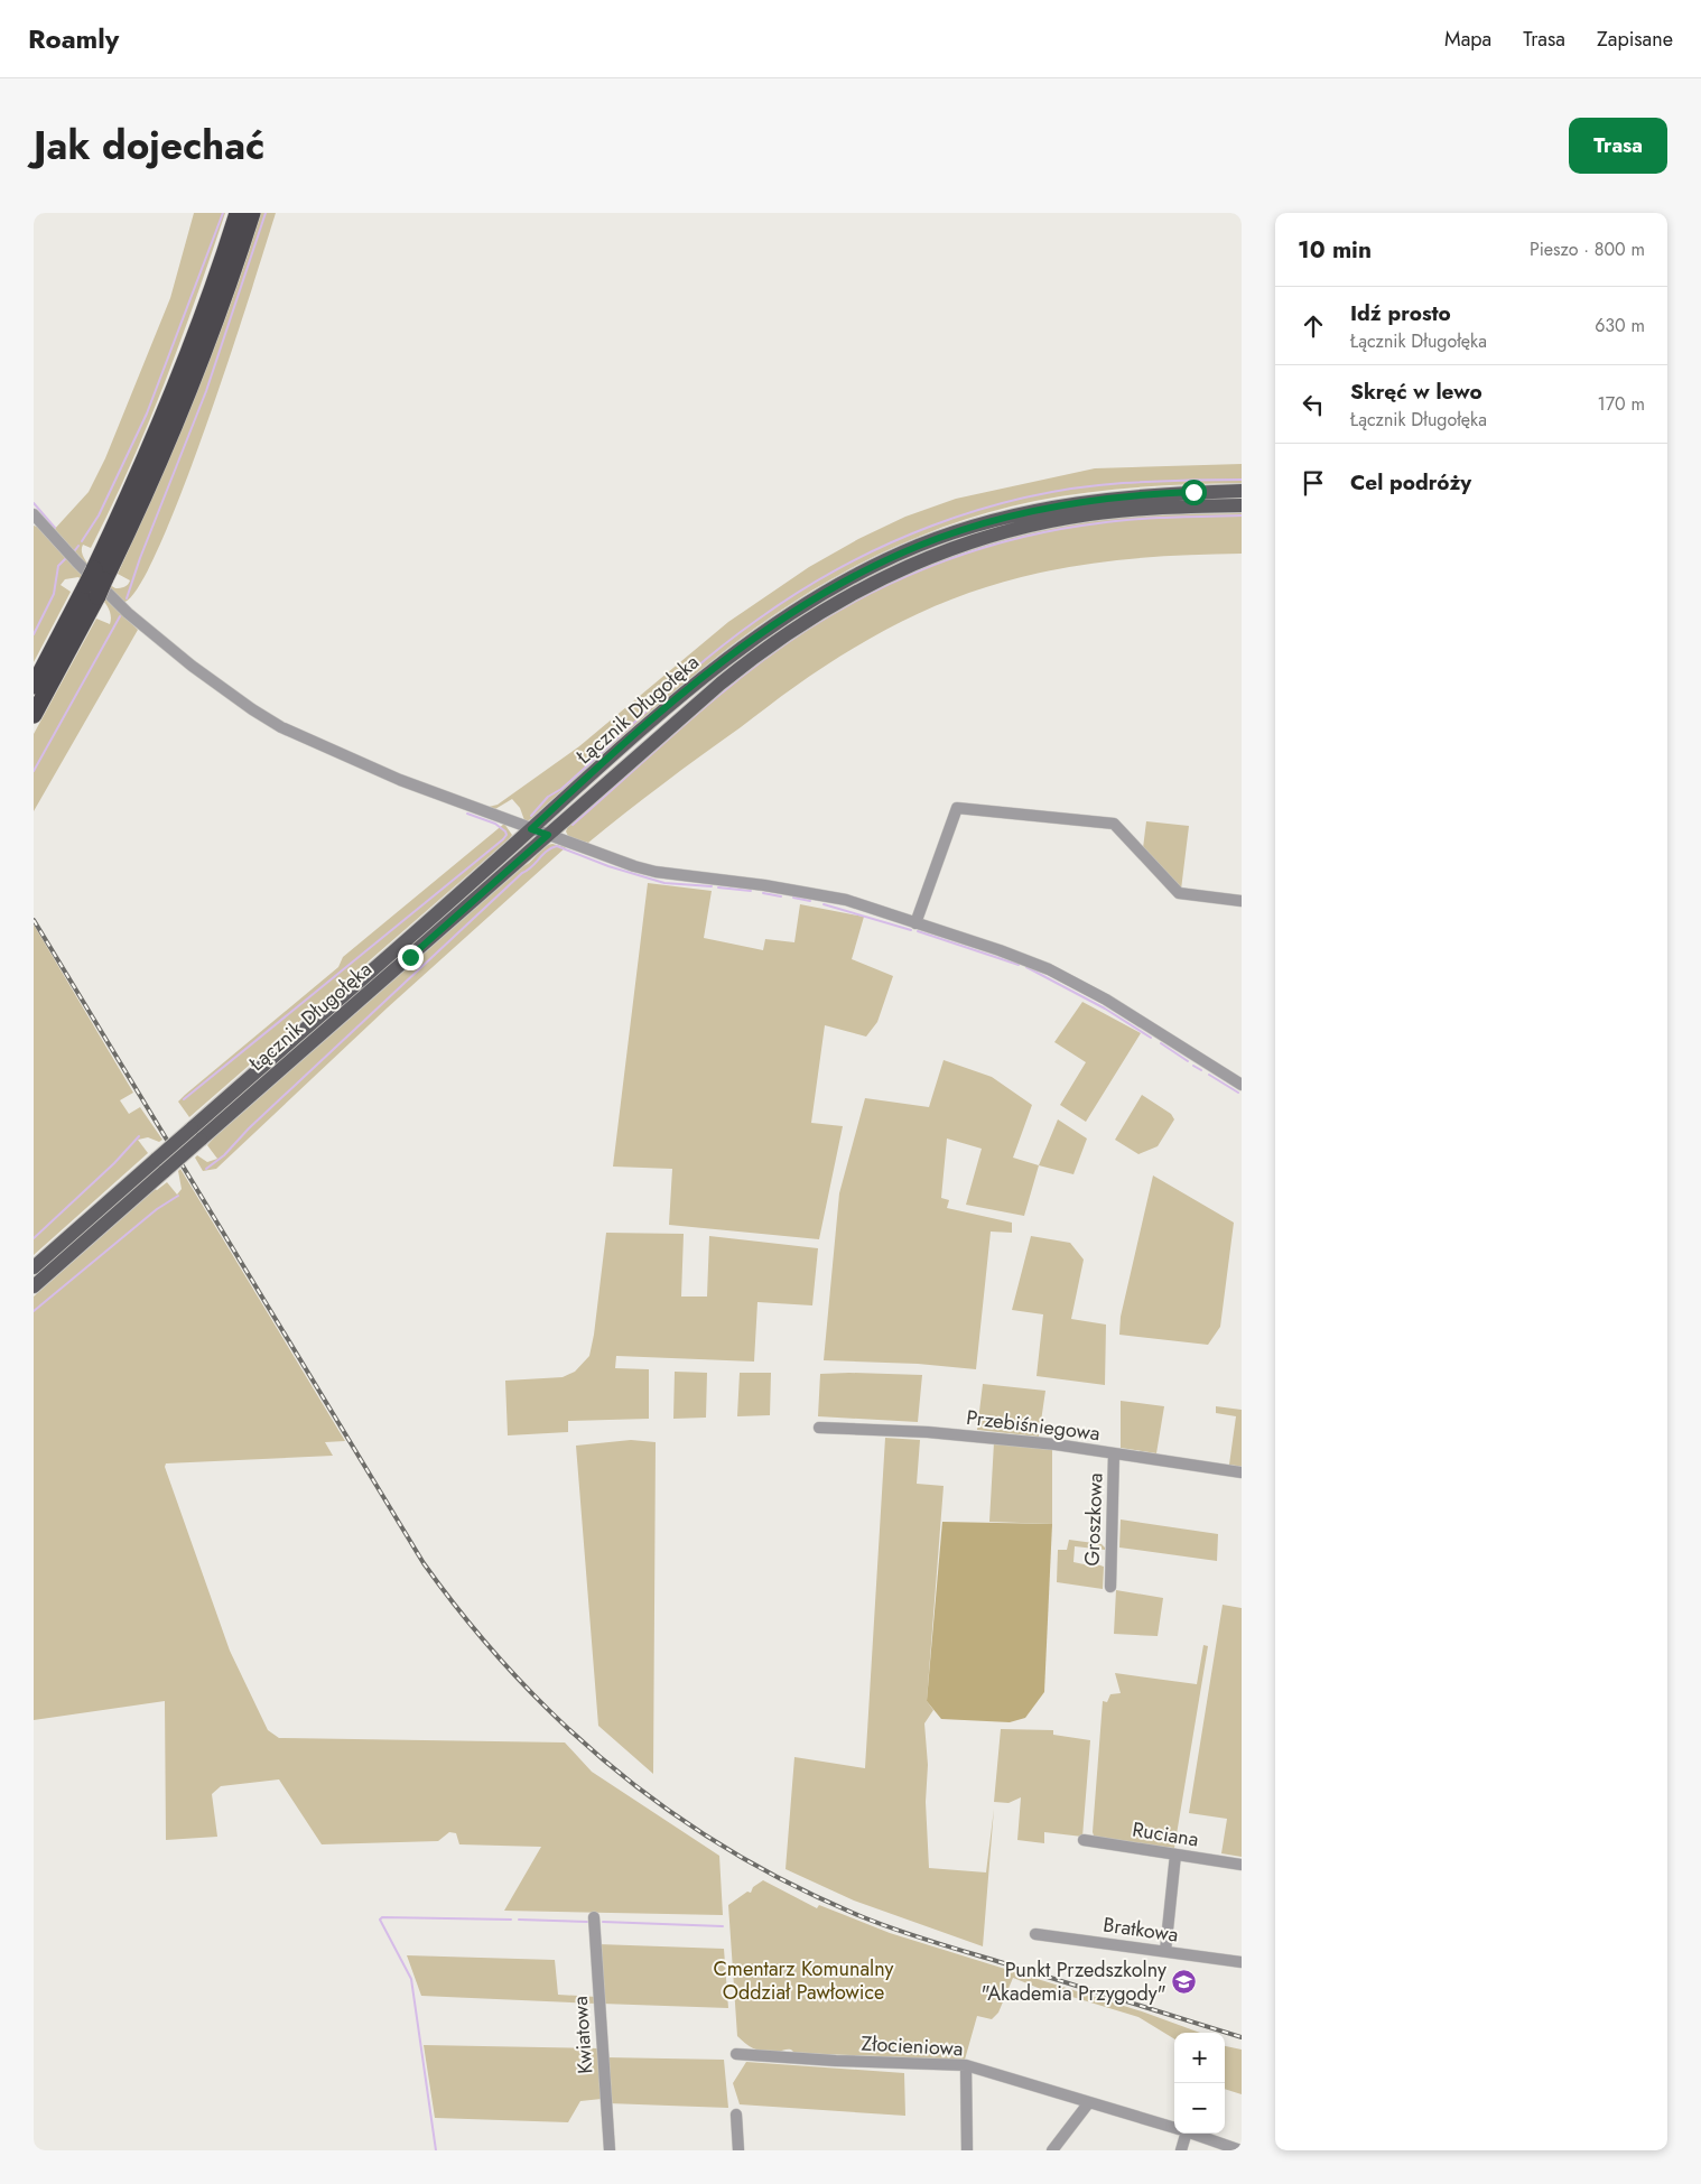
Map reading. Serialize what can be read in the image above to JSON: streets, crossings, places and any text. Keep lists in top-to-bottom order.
{
  "streets": {
    "main road": ["Łącznik Długołęka"],
    "street": [
      "Przebiśniegowa",
      "Groszkowa",
      "Ruciana",
      "Bratkowa",
      "Kwiatowa",
      "Złocieniowa"
    ]
  },
  "crossings": [
    ["Przebiśniegowa", "Groszkowa"]
  ],
  "parks": ["Cmentarz Komunalny Oddział Pawłowice"],
  "places": {
    "school or university": ["Punkt Przedszkolny \"Akademia Przygody\""]
  },
  "page": {
    "header": "Roamly",
    "nav": ["Mapa", "Trasa", "Zapisane"],
    "title": "Jak dojechać",
    "buttons": "Trasa",
    "heading": ["10 min", "Pieszo · 800 m"],
    "list": [
      ["Idź prosto", "Łącznik Długołęka", "630 m"],
      ["Skręć w lewo", "Łącznik Długołęka", "170 m"],
      "Cel podróży"
    ],
    "map_buttons": ["+", "−"]
  }
}
